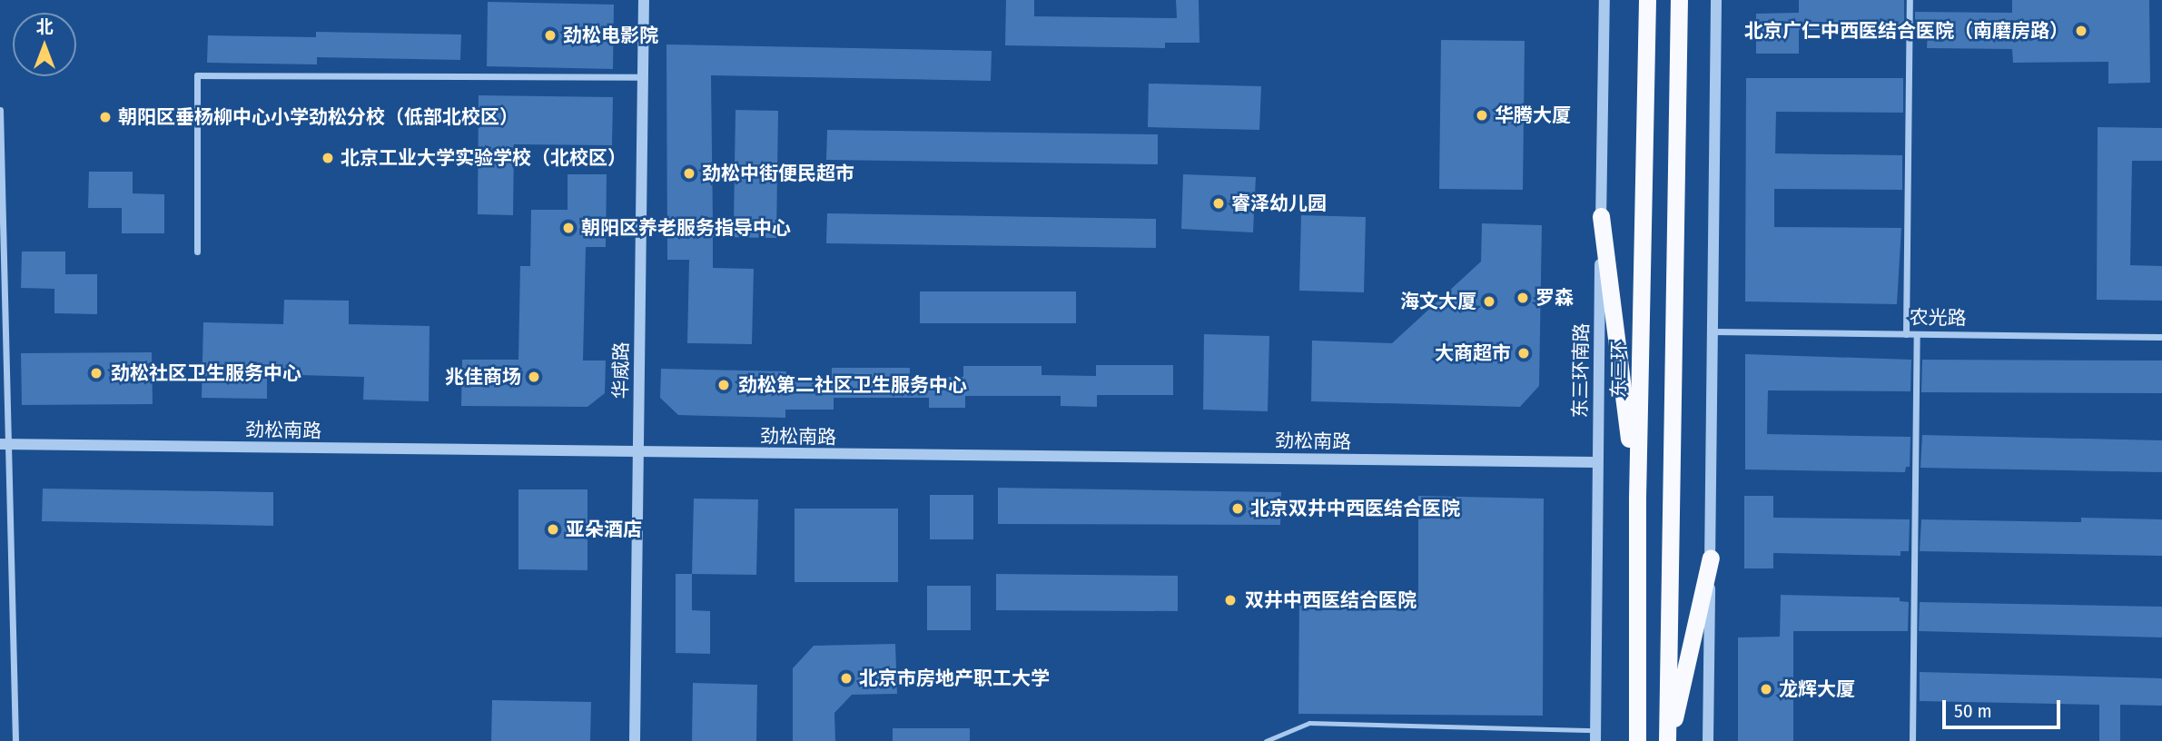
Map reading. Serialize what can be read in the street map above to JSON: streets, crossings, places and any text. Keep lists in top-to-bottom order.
{
  "streets": {
    "highway": ["东三环"],
    "street": [
      "农光路",
      "华威路",
      "东三环南路",
      "劲松南路"
    ]
  },
  "crossings": [
    ["华威路", "劲松南路"],
    ["东三环南路", "劲松南路"]
  ],
  "places": [
    "北京广仁中西医结合医院（南磨房路）",
    "劲松电影院",
    "华腾大厦",
    "朝阳区垂杨柳中心小学劲松分校（低部北校区）",
    "北京工业大学实验学校（北校区）",
    "劲松中街便民超市",
    "睿泽幼儿园",
    "朝阳区养老服务指导中心",
    "罗森",
    "海文大厦",
    "大商超市",
    "劲松社区卫生服务中心",
    "兆佳商场",
    "劲松第二社区卫生服务中心",
    "北京双井中西医结合医院",
    "亚朵酒店",
    "双井中西医结合医院",
    "北京市房地产职工大学",
    "龙辉大厦"
  ],
  "scale_bar": "50 m",
  "north": "top"
}
